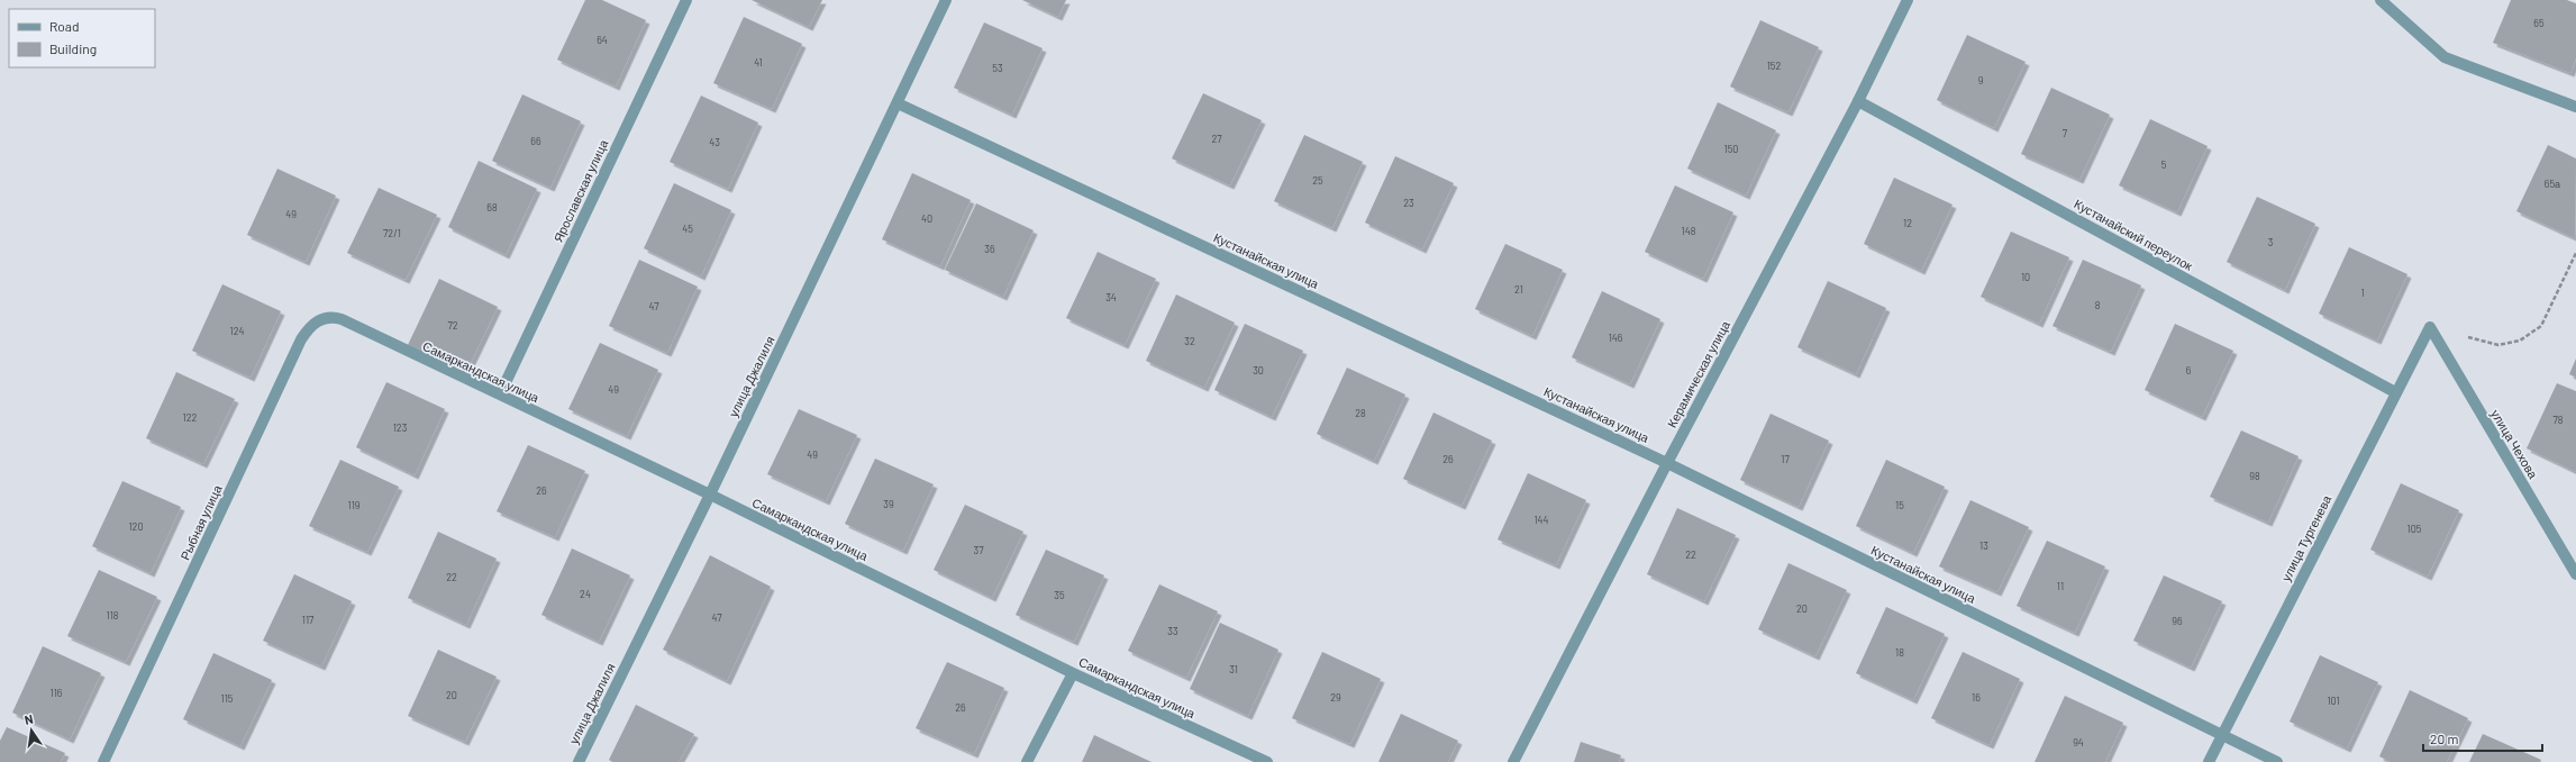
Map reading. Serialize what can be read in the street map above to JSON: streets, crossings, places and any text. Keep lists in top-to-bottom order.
{
  "streets": {
    "street": [
      "Ярославская улица",
      "Кустанайский переулок",
      "Кустанайская улица",
      "Самаркандская улица",
      "Керамическая улица",
      "улица Джалиля",
      "улица Чехова",
      "Рыбная улица",
      "улица Тургенева"
    ]
  },
  "crossings": [
    ["Ярославская улица", "Самаркандская улица"],
    ["Кустанайский переулок", "Керамическая улица"],
    ["Кустанайский переулок", "улица Тургенева"],
    ["Кустанайская улица", "Керамическая улица"],
    ["Кустанайская улица", "улица Джалиля"],
    ["Кустанайская улица", "улица Тургенева"],
    ["Самаркандская улица", "улица Джалиля"],
    ["Самаркандская улица", "Рыбная улица"],
    ["улица Чехова", "улица Тургенева"]
  ],
  "house_numbers": [
    "65",
    "64",
    "41",
    "152",
    "53",
    "9",
    "7",
    "27",
    "66",
    "43",
    "150",
    "5",
    "25",
    "65а",
    "23",
    "68",
    "49",
    "40",
    "12",
    "45",
    "148",
    "72/1",
    "3",
    "36",
    "10",
    "21",
    "1",
    "34",
    "8",
    "47",
    "72",
    "124",
    "146",
    "32",
    "30",
    "6",
    "49",
    "28",
    "122",
    "78",
    "123",
    "49",
    "26",
    "17",
    "98",
    "26",
    "39",
    "119",
    "15",
    "144",
    "120",
    "105",
    "13",
    "37",
    "22",
    "22",
    "11",
    "24",
    "35",
    "20",
    "118",
    "47",
    "117",
    "96",
    "33",
    "18",
    "31",
    "116",
    "20",
    "29",
    "16",
    "115",
    "101",
    "26",
    "94"
  ],
  "legend": ["Road", "Building"],
  "scale_bar": "20 m",
  "north": "top"
}
